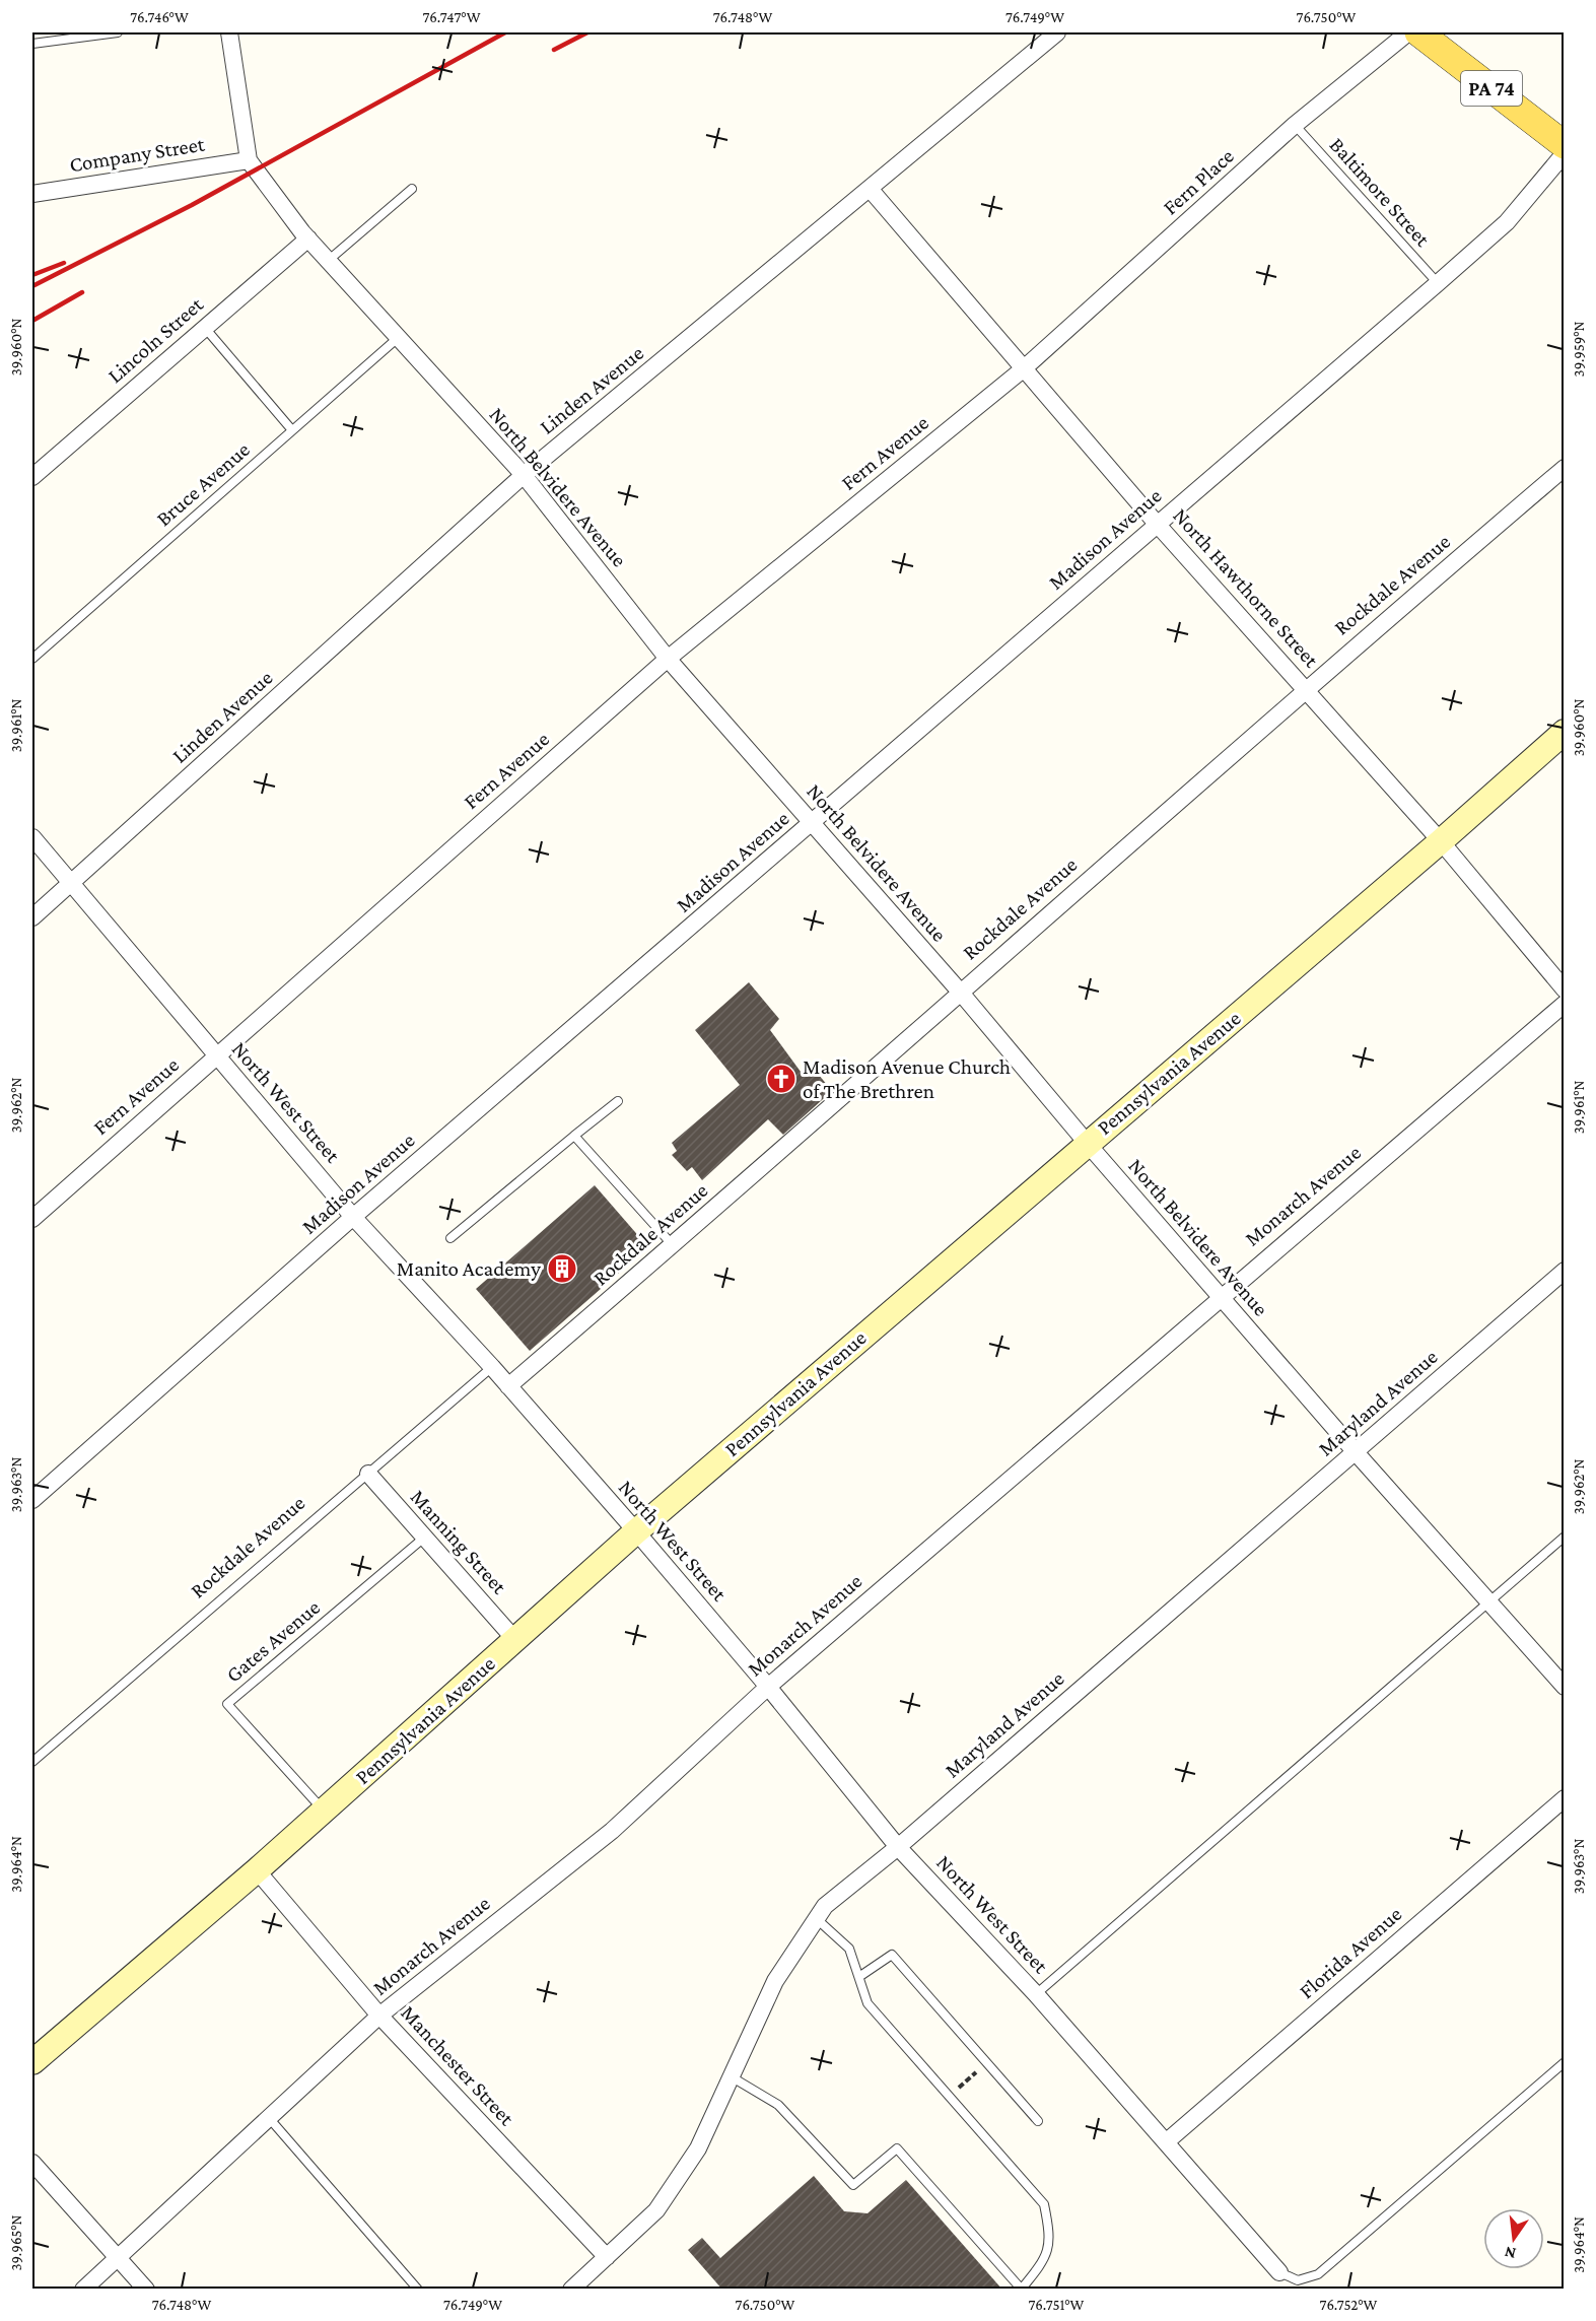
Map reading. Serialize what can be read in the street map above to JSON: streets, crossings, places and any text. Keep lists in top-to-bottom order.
{
  "streets": {
    "main road": ["PA 74"],
    "street": [
      "Company Street",
      "Fern Place",
      "Lincoln Street",
      "Linden Avenue",
      "Fern Avenue",
      "North Belvidere Avenue",
      "Madison Avenue",
      "Rockdale Avenue",
      "North Hawthorne Street",
      "Pennsylvania Avenue",
      "North West Street",
      "Monarch Avenue",
      "Maryland Avenue",
      "Manning Street",
      "Florida Avenue",
      "Manchester Street"
    ],
    "lane": ["Baltimore Street", "Bruce Avenue", "Gates Avenue"]
  },
  "crossings": [
    ["Company Street", "North Belvidere Avenue"],
    ["Fern Place", "Baltimore Street"],
    ["Fern Place", "Fern Avenue"],
    ["Fern Place", "North Hawthorne Street"],
    ["Baltimore Street", "Madison Avenue"],
    ["Lincoln Street", "North Belvidere Avenue"],
    ["Linden Avenue", "North Belvidere Avenue"],
    ["Linden Avenue", "North Hawthorne Street"],
    ["Linden Avenue", "North West Street"],
    ["Fern Avenue", "North Belvidere Avenue"],
    ["Fern Avenue", "North Hawthorne Street"],
    ["Fern Avenue", "North West Street"],
    ["Bruce Avenue", "North Belvidere Avenue"],
    ["North Belvidere Avenue", "Madison Avenue"],
    ["North Belvidere Avenue", "Rockdale Avenue"],
    ["North Belvidere Avenue", "Pennsylvania Avenue"],
    ["North Belvidere Avenue", "Monarch Avenue"],
    ["North Belvidere Avenue", "Maryland Avenue"],
    ["Madison Avenue", "North Hawthorne Street"],
    ["Madison Avenue", "North West Street"],
    ["Rockdale Avenue", "North Hawthorne Street"],
    ["Rockdale Avenue", "North West Street"],
    ["Rockdale Avenue", "Manning Street"],
    ["North Hawthorne Street", "Pennsylvania Avenue"],
    ["Pennsylvania Avenue", "North West Street"],
    ["Pennsylvania Avenue", "Manning Street"],
    ["Pennsylvania Avenue", "Gates Avenue"],
    ["Pennsylvania Avenue", "Manchester Street"],
    ["North West Street", "Monarch Avenue"],
    ["North West Street", "Maryland Avenue"],
    ["North West Street", "Florida Avenue"],
    ["Monarch Avenue", "Manchester Street"],
    ["Maryland Avenue", "Manchester Street"],
    ["Manning Street", "Gates Avenue"]
  ],
  "places": {
    "church": ["Madison Avenue Church of The Brethren"],
    "building": ["Manito Academy"]
  },
  "north": "bottom",
  "coordinates": [
    "76.746°W",
    "76.747°W",
    "76.748°W",
    "76.749°W",
    "76.750°W",
    "39.960°N",
    "39.959°N",
    "39.961°N",
    "39.962°N",
    "39.963°N",
    "39.964°N",
    "39.965°N",
    "76.751°W",
    "76.752°W"
  ]
}
